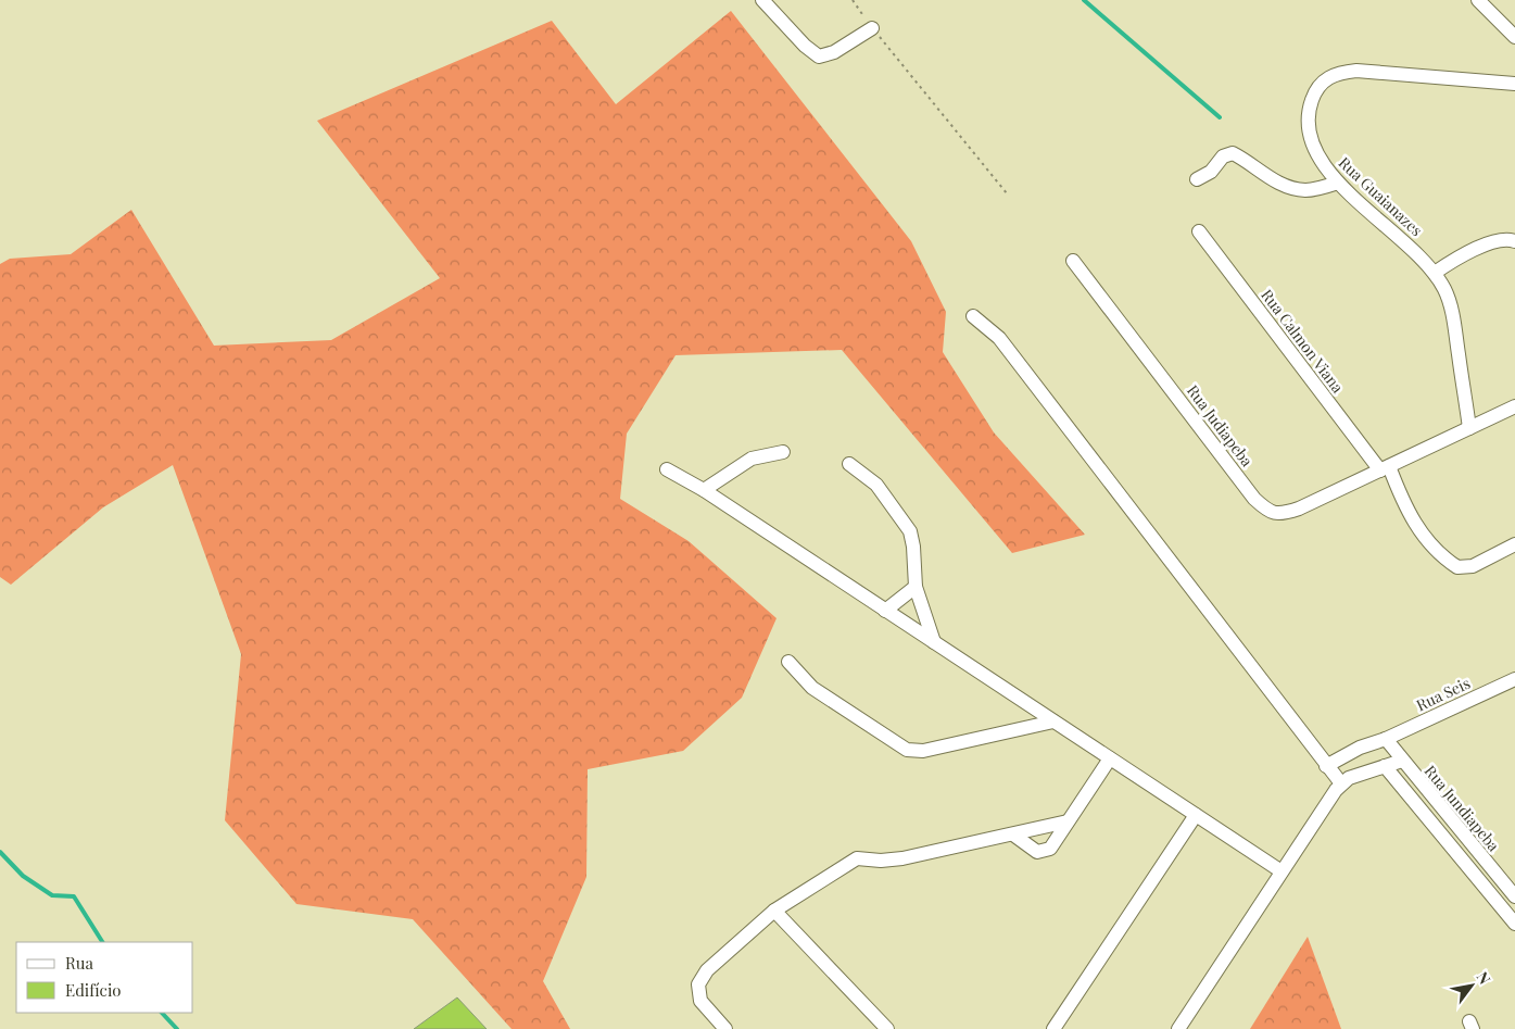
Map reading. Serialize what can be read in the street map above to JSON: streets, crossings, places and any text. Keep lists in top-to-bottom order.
{
  "streets": {
    "street": [
      "Rua Guaianazes",
      "Rua Calmon Viana",
      "Rua Judiapeba",
      "Rua Seis",
      "Rua Jundiapeba"
    ]
  },
  "crossings": [
    ["Rua Guaianazes", "Rua Judiapeba"],
    ["Rua Calmon Viana", "Rua Judiapeba"],
    ["Rua Seis", "Rua Jundiapeba"]
  ],
  "legend": ["Rua", "Edifício"],
  "north": "top right"
}
